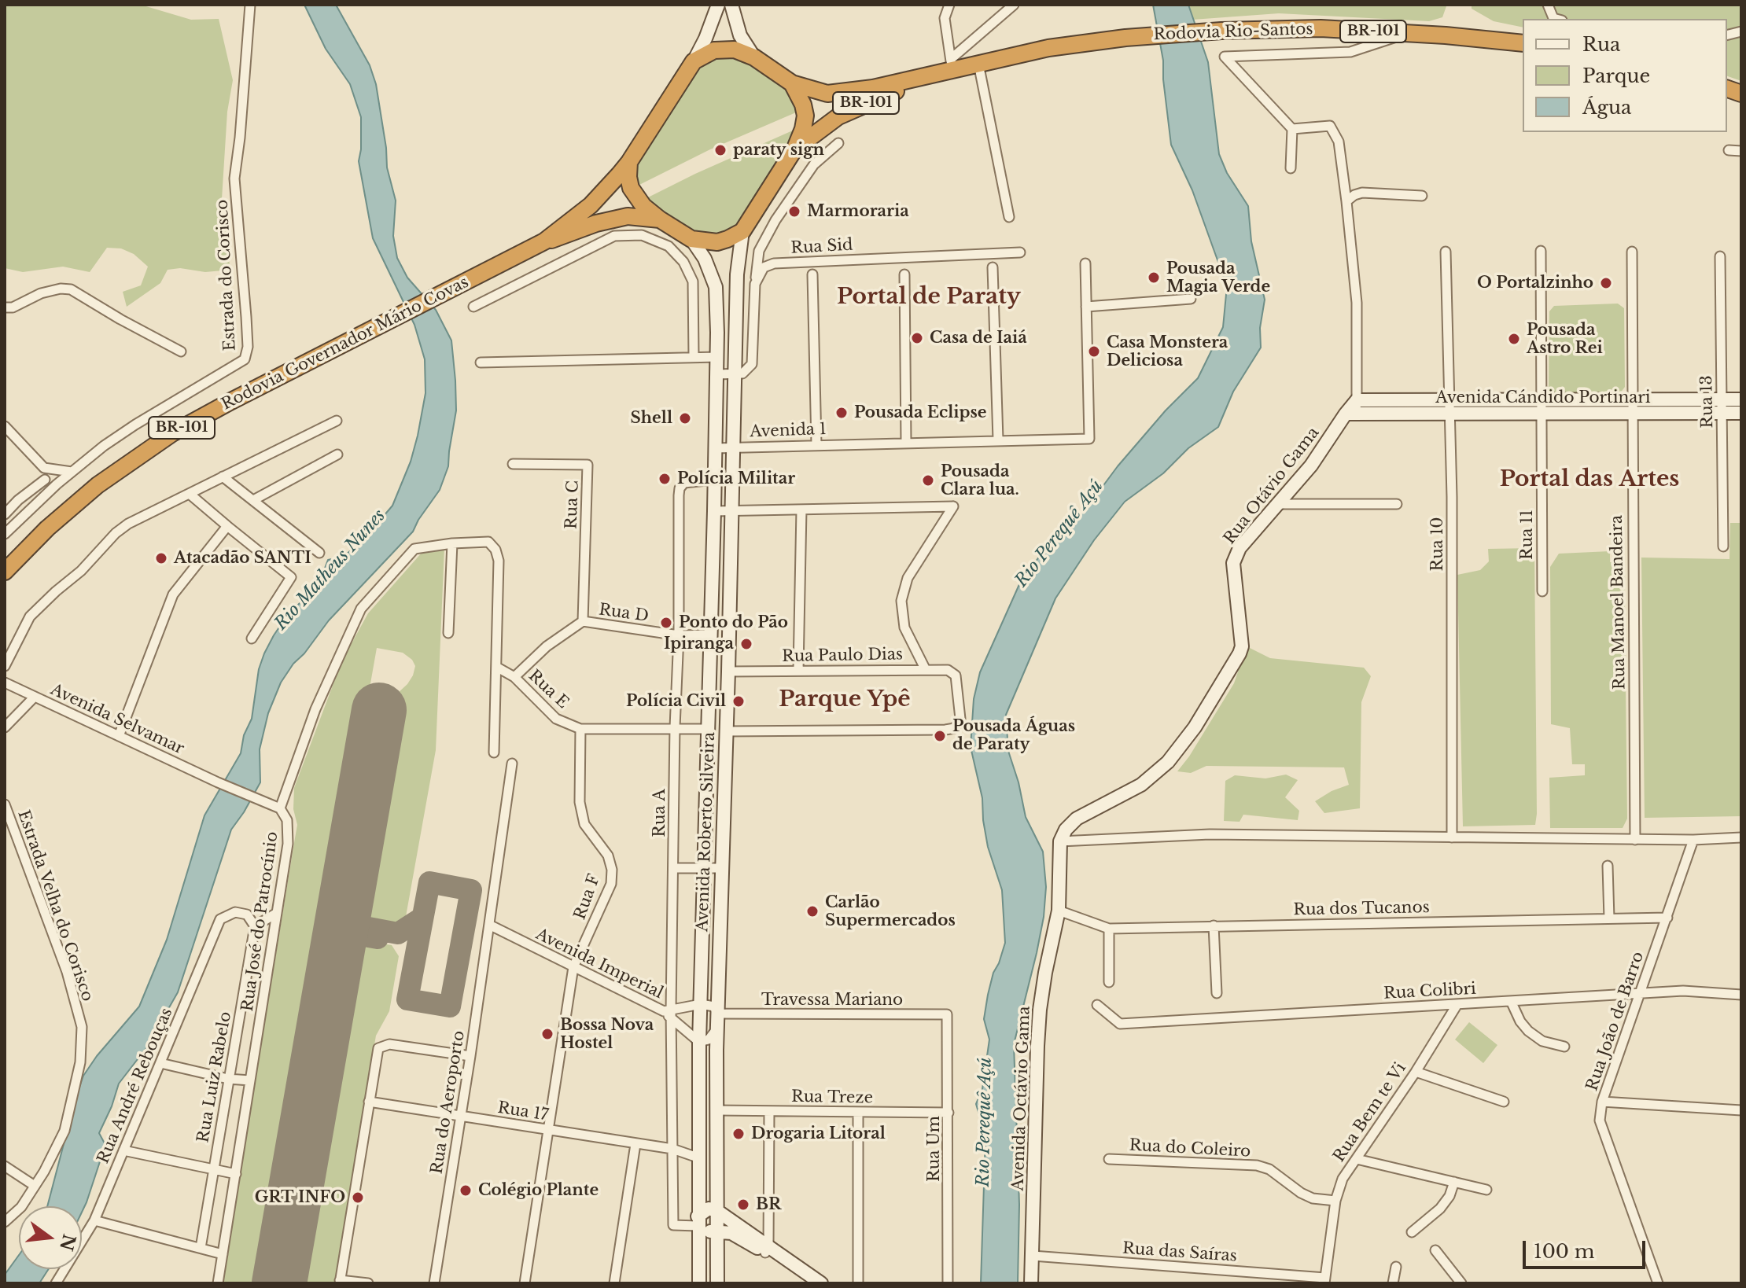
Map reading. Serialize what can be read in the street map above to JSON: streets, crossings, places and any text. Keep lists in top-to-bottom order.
{
  "streets": {
    "highway": ["BR-101", "Rodovia Rio-Santos", "Rodovia Governador Mário Covas"],
    "street": [
      "Rua Sid",
      "Estrada do Corisco",
      "Avenida Cándido Portinari",
      "Rua 13",
      "Avenida 1",
      "Rua Otávio Gama",
      "Rua C",
      "Rua 11",
      "Rua 10",
      "Rua Manoel Bandeira",
      "Rua D",
      "Rua Paulo Dias",
      "Rua E",
      "Avenida Selvamar",
      "Rua A",
      "Avenida Roberto Silveira",
      "Rua F",
      "Estrada Velha do Corisco",
      "Rua dos Tucanos",
      "Rua José do Patrocínio",
      "Avenida Imperial",
      "Rua Colibri",
      "Travessa Mariano",
      "Rua João de Barro",
      "Rua Luiz Rabelo",
      "Rua André Rebouças",
      "Rua Treze",
      "Avenida Octávio Gama",
      "Rua do Aeroporto",
      "Rua 17",
      "Rua Bem te Vi",
      "Rua Um",
      "Rua do Coleiro",
      "Rua das Saíras"
    ]
  },
  "crossings": [
    ["BR-101", "Rodovia Rio-Santos"],
    ["BR-101", "Rodovia Governador Mário Covas"],
    ["BR-101", "Avenida Roberto Silveira"],
    ["Rodovia Governador Mário Covas", "Avenida Roberto Silveira"],
    ["Avenida Cándido Portinari", "Rua 13"],
    ["Avenida Cándido Portinari", "Rua Otávio Gama"],
    ["Avenida Cándido Portinari", "Rua 11"],
    ["Avenida Cándido Portinari", "Rua 10"],
    ["Avenida Cándido Portinari", "Rua Manoel Bandeira"],
    ["Avenida 1", "Avenida Roberto Silveira"],
    ["Rua Otávio Gama", "Avenida Octávio Gama"],
    ["Rua C", "Rua D"],
    ["Rua D", "Rua E"],
    ["Rua D", "Rua A"],
    ["Rua D", "Avenida Roberto Silveira"],
    ["Rua Paulo Dias", "Avenida Roberto Silveira"],
    ["Rua E", "Rua A"],
    ["Rua E", "Avenida Roberto Silveira"],
    ["Rua E", "Rua F"],
    ["Avenida Selvamar", "Rua José do Patrocínio"],
    ["Rua A", "Avenida Roberto Silveira"],
    ["Rua A", "Avenida Imperial"],
    ["Rua A", "Rua 17"],
    ["Avenida Roberto Silveira", "Avenida Imperial"],
    ["Avenida Roberto Silveira", "Travessa Mariano"],
    ["Avenida Roberto Silveira", "Rua Treze"],
    ["Rua F", "Avenida Imperial"],
    ["Rua F", "Rua 17"],
    ["Rua dos Tucanos", "Rua João de Barro"],
    ["Rua dos Tucanos", "Avenida Octávio Gama"],
    ["Avenida Imperial", "Rua do Aeroporto"],
    ["Rua Colibri", "Rua João de Barro"],
    ["Rua Colibri", "Rua Bem te Vi"],
    ["Travessa Mariano", "Rua Um"],
    ["Rua Luiz Rabelo", "Rua André Rebouças"],
    ["Rua Treze", "Rua Um"],
    ["Avenida Octávio Gama", "Rua das Saíras"],
    ["Rua do Aeroporto", "Rua 17"],
    ["Rua Bem te Vi", "Rua do Coleiro"],
    ["Rua Bem te Vi", "Rua das Saíras"]
  ],
  "districts": ["Portal de Paraty", "Portal das Artes", "Parque Ypê"],
  "water": ["Rio Perequê Açú", "Rio Matheus Nunes"],
  "places": [
    "paraty sign",
    "Marmoraria",
    "Pousada Magia Verde",
    "O Portalzinho",
    "Casa de Iaiá",
    "Pousada Astro Rei",
    "Casa Monstera Deliciosa",
    "Pousada Eclipse",
    "Shell",
    "Polícia Militar",
    "Pousada Clara lua.",
    "Atacadão SANTI",
    "Ponto do Pão",
    "Ipiranga",
    "Polícia Civil",
    "Pousada Águas de Paraty",
    "Carlão Supermercados",
    "Bossa Nova Hostel",
    "Drogaria Litoral",
    "Colégio Plante",
    "GRT INFO",
    "BR"
  ],
  "legend": ["Rua", "Parque", "Água"],
  "scale_bar": "100 m",
  "north": "right"
}
